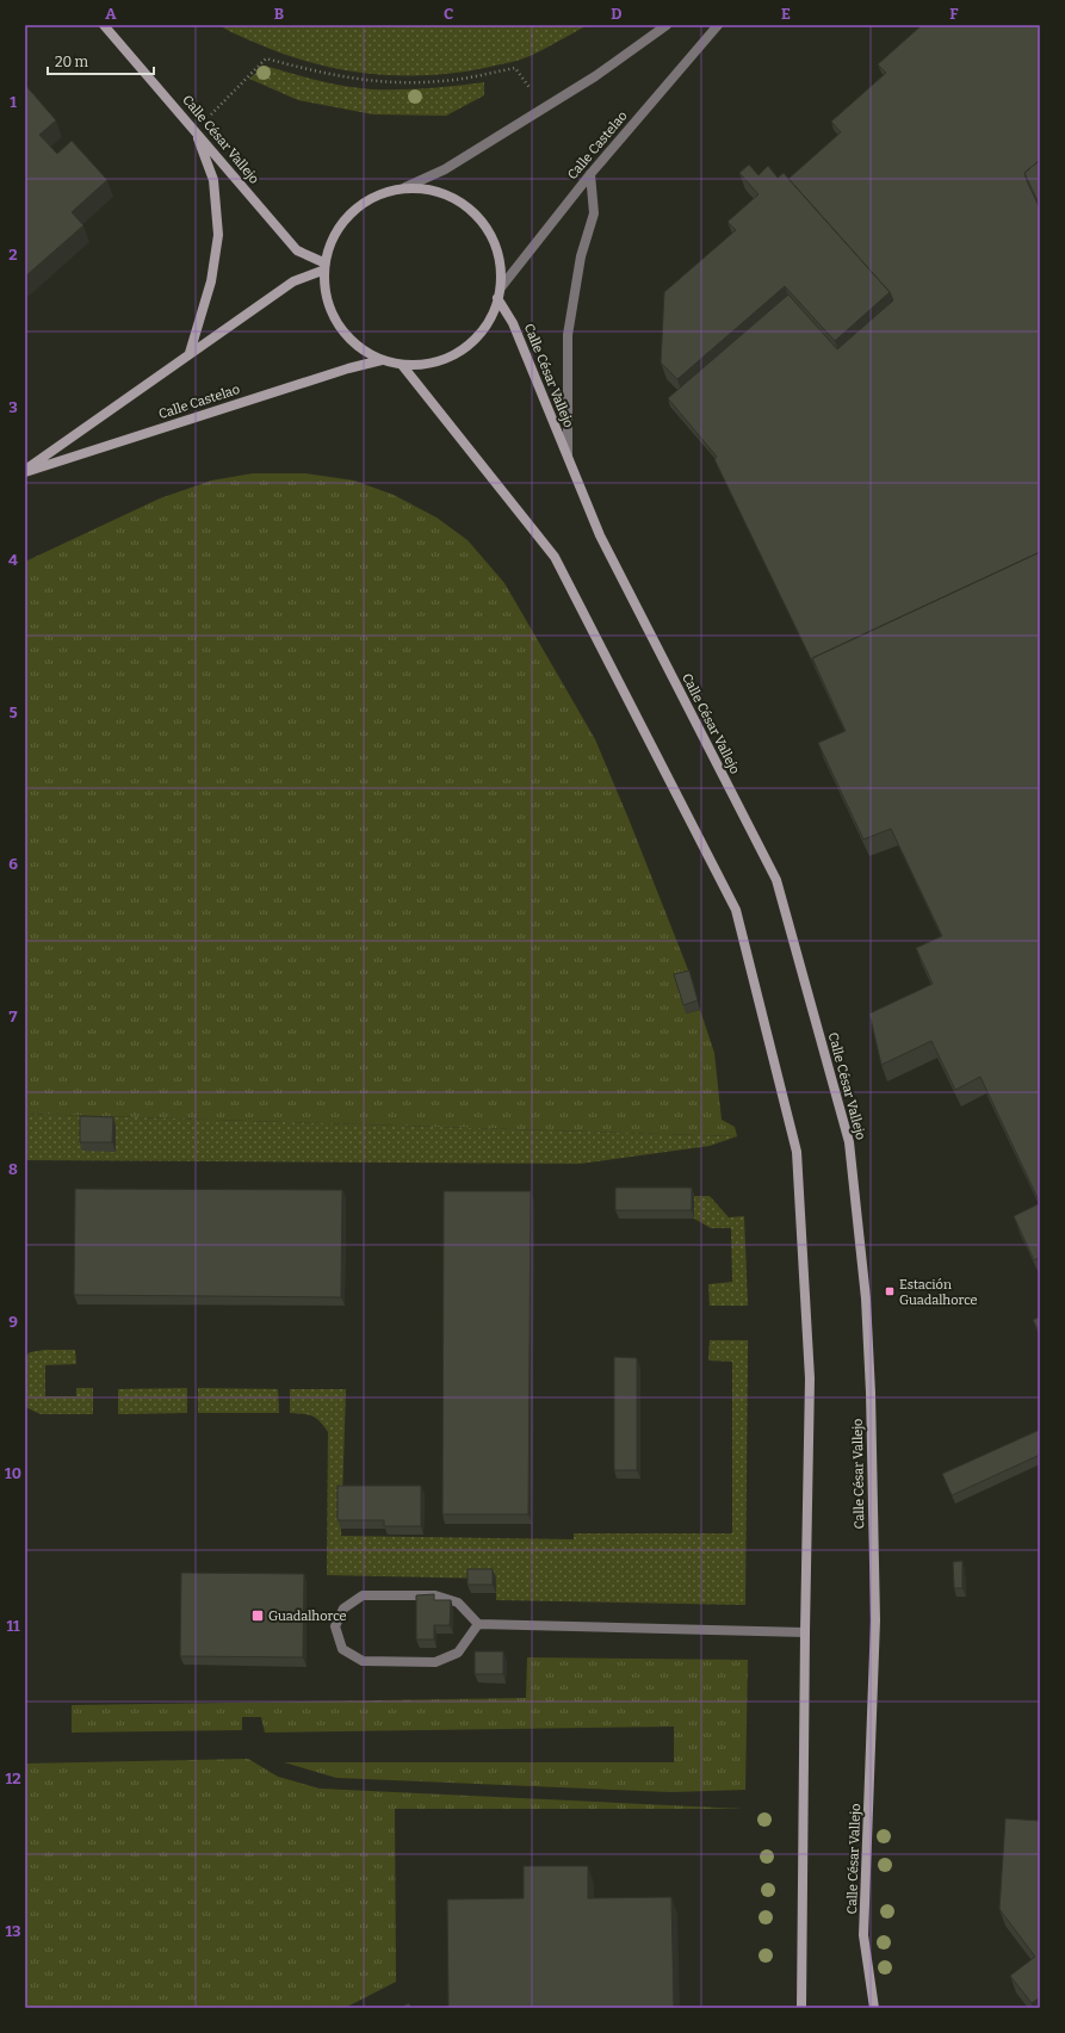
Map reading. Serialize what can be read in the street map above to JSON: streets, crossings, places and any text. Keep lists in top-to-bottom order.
{
  "streets": {
    "main road": ["Calle César Vallejo", "Calle Castelao"]
  },
  "crossings": [
    ["Calle César Vallejo", "Calle Castelao"]
  ],
  "places": {
    "transit": ["Estación Guadalhorce", "Guadalhorce"]
  },
  "scale_bar": "20 m",
  "grid": {
    "columns": [
      "A",
      "B",
      "C",
      "D",
      "E",
      "F"
    ],
    "rows": [
      "1",
      "2",
      "3",
      "4",
      "5",
      "6",
      "7",
      "8",
      "9",
      "10",
      "11",
      "12",
      "13"
    ]
  }
}
